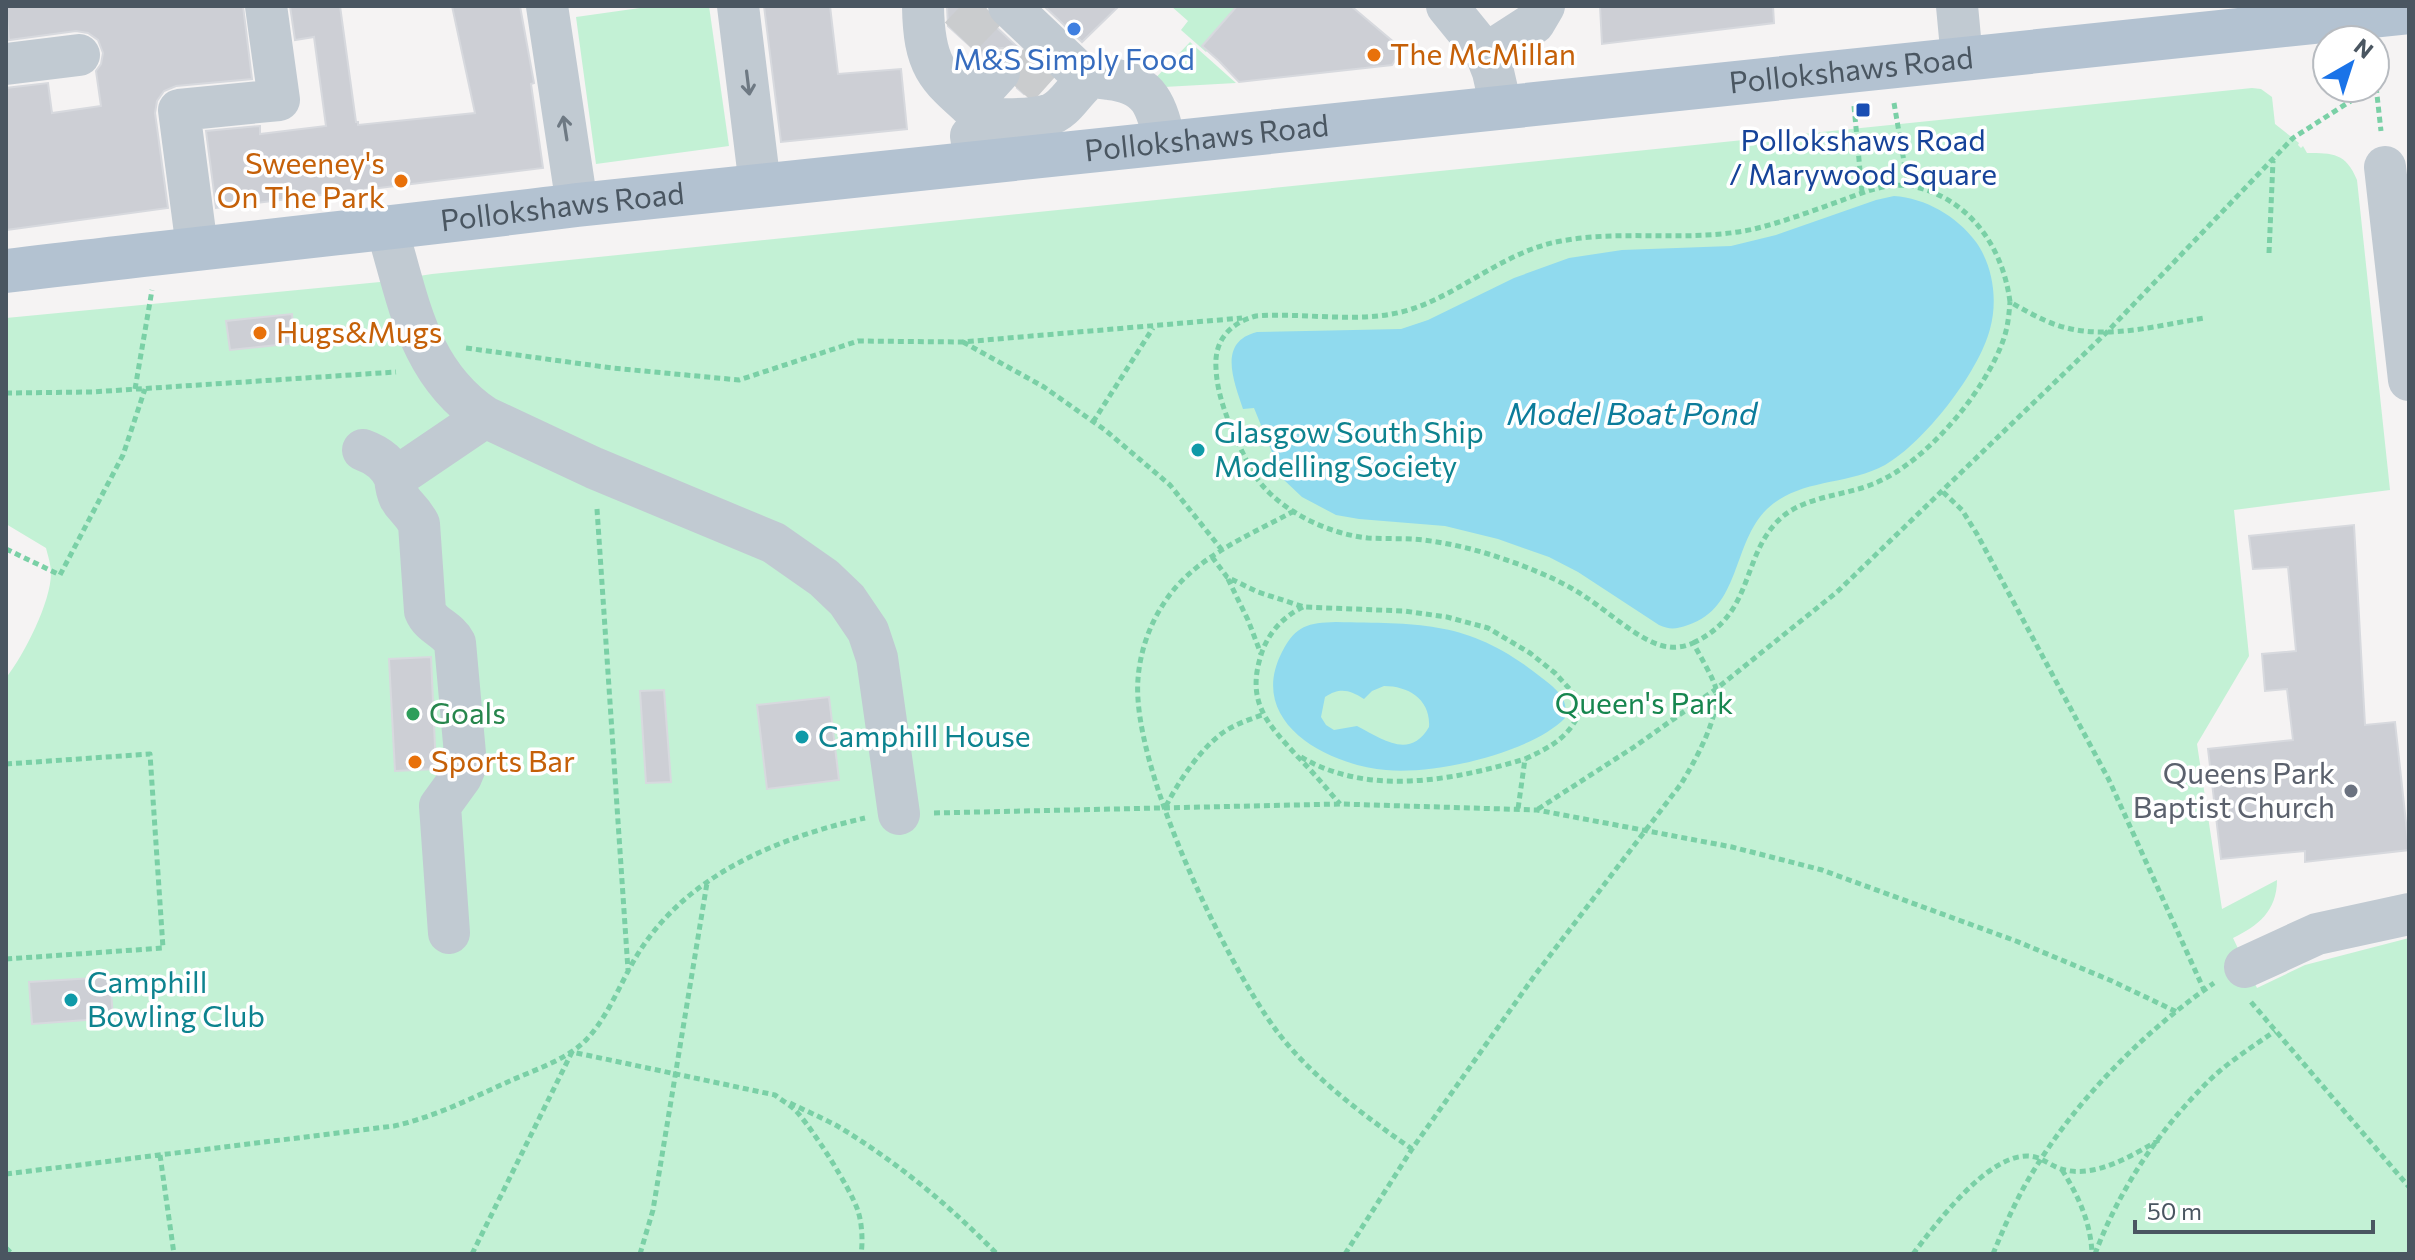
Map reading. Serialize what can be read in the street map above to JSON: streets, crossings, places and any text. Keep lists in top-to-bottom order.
{
  "streets": {
    "main road": ["Pollokshaws Road"]
  },
  "water": ["Model Boat Pond"],
  "parks": ["Queen's Park"],
  "places": {
    "other": [
      "M&S Simply Food",
      "The McMillan",
      "Sweeney's On The Park",
      "Hugs&Mugs",
      "Glasgow South Ship Modelling Society",
      "Goals",
      "Camphill House",
      "Sports Bar",
      "Queens Park Baptist Church",
      "Camphill Bowling Club"
    ],
    "transit": ["Pollokshaws Road / Marywood Square"]
  },
  "scale_bar": "50 m",
  "north": "top right"
}
